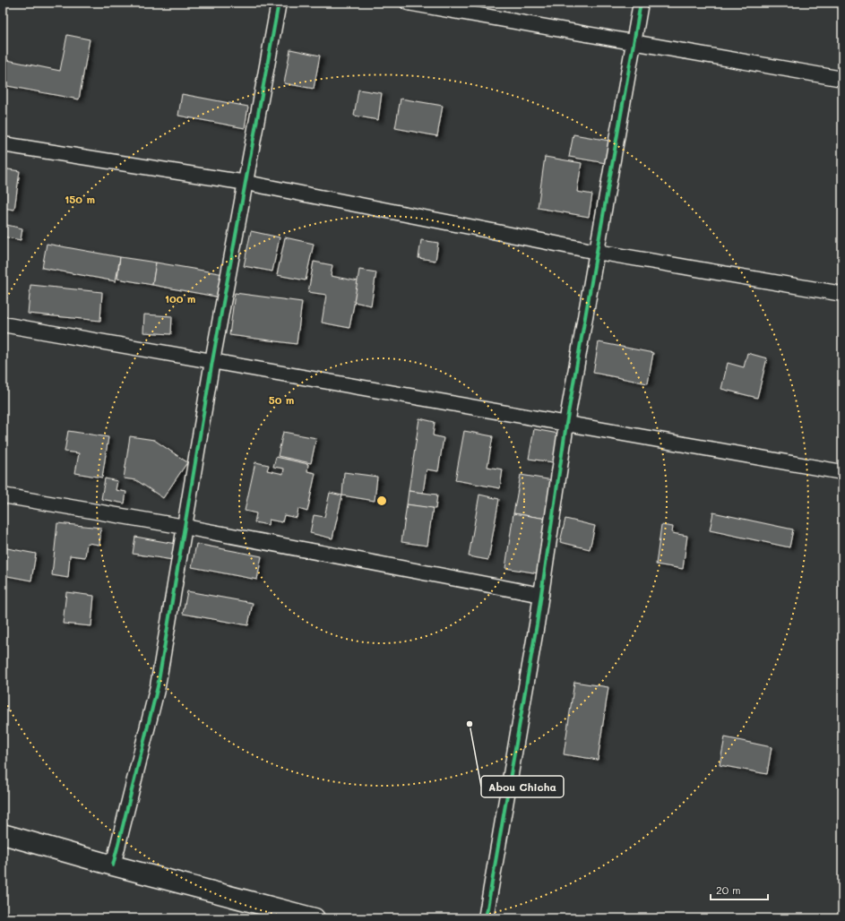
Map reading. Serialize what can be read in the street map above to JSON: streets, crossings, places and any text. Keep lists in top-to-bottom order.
{
  "places": ["Abou Chicha"],
  "scale_bar": "20 m",
  "rings": ["150 m", "100 m", "50 m"]
}
